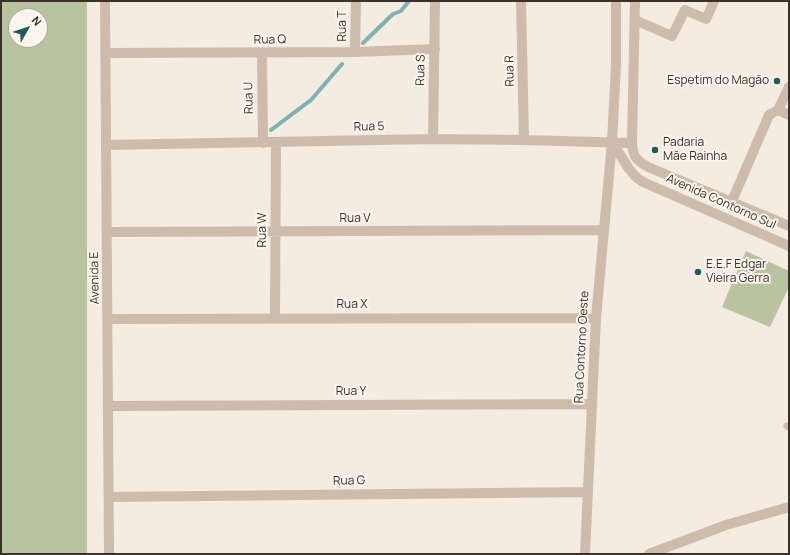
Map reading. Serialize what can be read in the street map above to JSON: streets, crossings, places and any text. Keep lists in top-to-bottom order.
{
  "streets": {
    "street": [
      "Rua T",
      "Rua Q",
      "Rua S",
      "Rua R",
      "Rua U",
      "Rua 5",
      "Avenida Contorno Sul",
      "Rua V",
      "Rua W",
      "Avenida E",
      "Rua X",
      "Rua Contorno Oeste",
      "Rua Y",
      "Rua G"
    ]
  },
  "crossings": [
    ["Rua T", "Rua Q"],
    ["Rua Q", "Rua S"],
    ["Rua Q", "Rua U"],
    ["Rua Q", "Avenida E"],
    ["Rua S", "Rua 5"],
    ["Rua R", "Rua 5"],
    ["Rua U", "Rua 5"],
    ["Rua 5", "Avenida Contorno Sul"],
    ["Rua 5", "Rua W"],
    ["Rua 5", "Avenida E"],
    ["Rua 5", "Rua Contorno Oeste"],
    ["Avenida Contorno Sul", "Rua Contorno Oeste"],
    ["Rua V", "Rua W"],
    ["Rua V", "Avenida E"],
    ["Rua V", "Rua Contorno Oeste"],
    ["Rua W", "Rua X"],
    ["Avenida E", "Rua X"],
    ["Avenida E", "Rua Y"],
    ["Avenida E", "Rua G"],
    ["Rua X", "Rua Contorno Oeste"],
    ["Rua Contorno Oeste", "Rua Y"],
    ["Rua Contorno Oeste", "Rua G"]
  ],
  "places": ["Espetim do Magão", "Padaria Mãe Rainha", "E.E.F Edgar Vieira Gerra"],
  "north": "top right"
}
